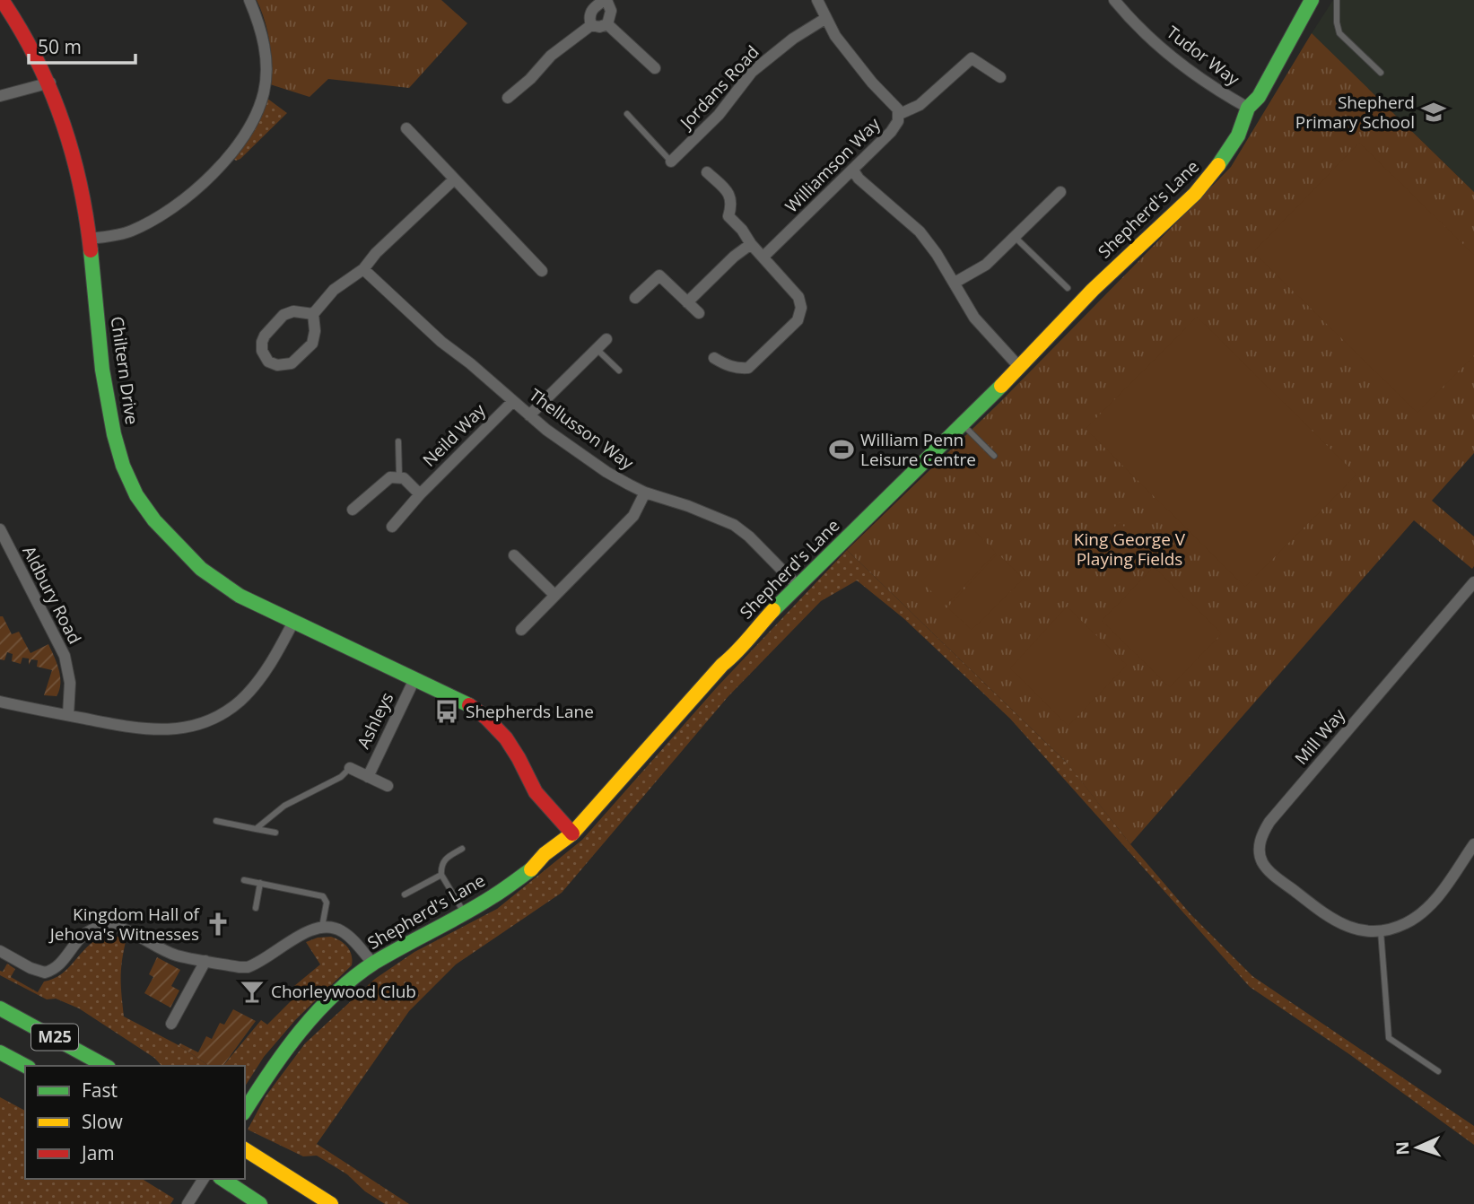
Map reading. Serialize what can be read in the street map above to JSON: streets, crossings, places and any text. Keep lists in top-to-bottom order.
{
  "streets": {
    "main road": ["Shepherd's Lane", "Chiltern Drive", "M25"],
    "street": [
      "Tudor Way",
      "Jordans Road",
      "Williamson Way",
      "Thellusson Way",
      "Neild Way",
      "Aldbury Road",
      "Ashleys",
      "Mill Way"
    ]
  },
  "crossings": [
    ["Tudor Way", "Shepherd's Lane"],
    ["Jordans Road", "Williamson Way"],
    ["Shepherd's Lane", "Chiltern Drive"],
    ["Shepherd's Lane", "Thellusson Way"],
    ["Chiltern Drive", "Ashleys"],
    ["Thellusson Way", "Neild Way"]
  ],
  "parks": ["King George V Playing Fields"],
  "places": {
    "school or university": ["Shepherd Primary School"],
    "sports": ["William Penn Leisure Centre"],
    "bus stop": ["Shepherds Lane"],
    "church": ["Kingdom Hall of Jehova's Witnesses"],
    "bar": ["Chorleywood Club"]
  },
  "legend": ["Fast", "Slow", "Jam"],
  "scale_bar": "50 m",
  "north": "left"
}
